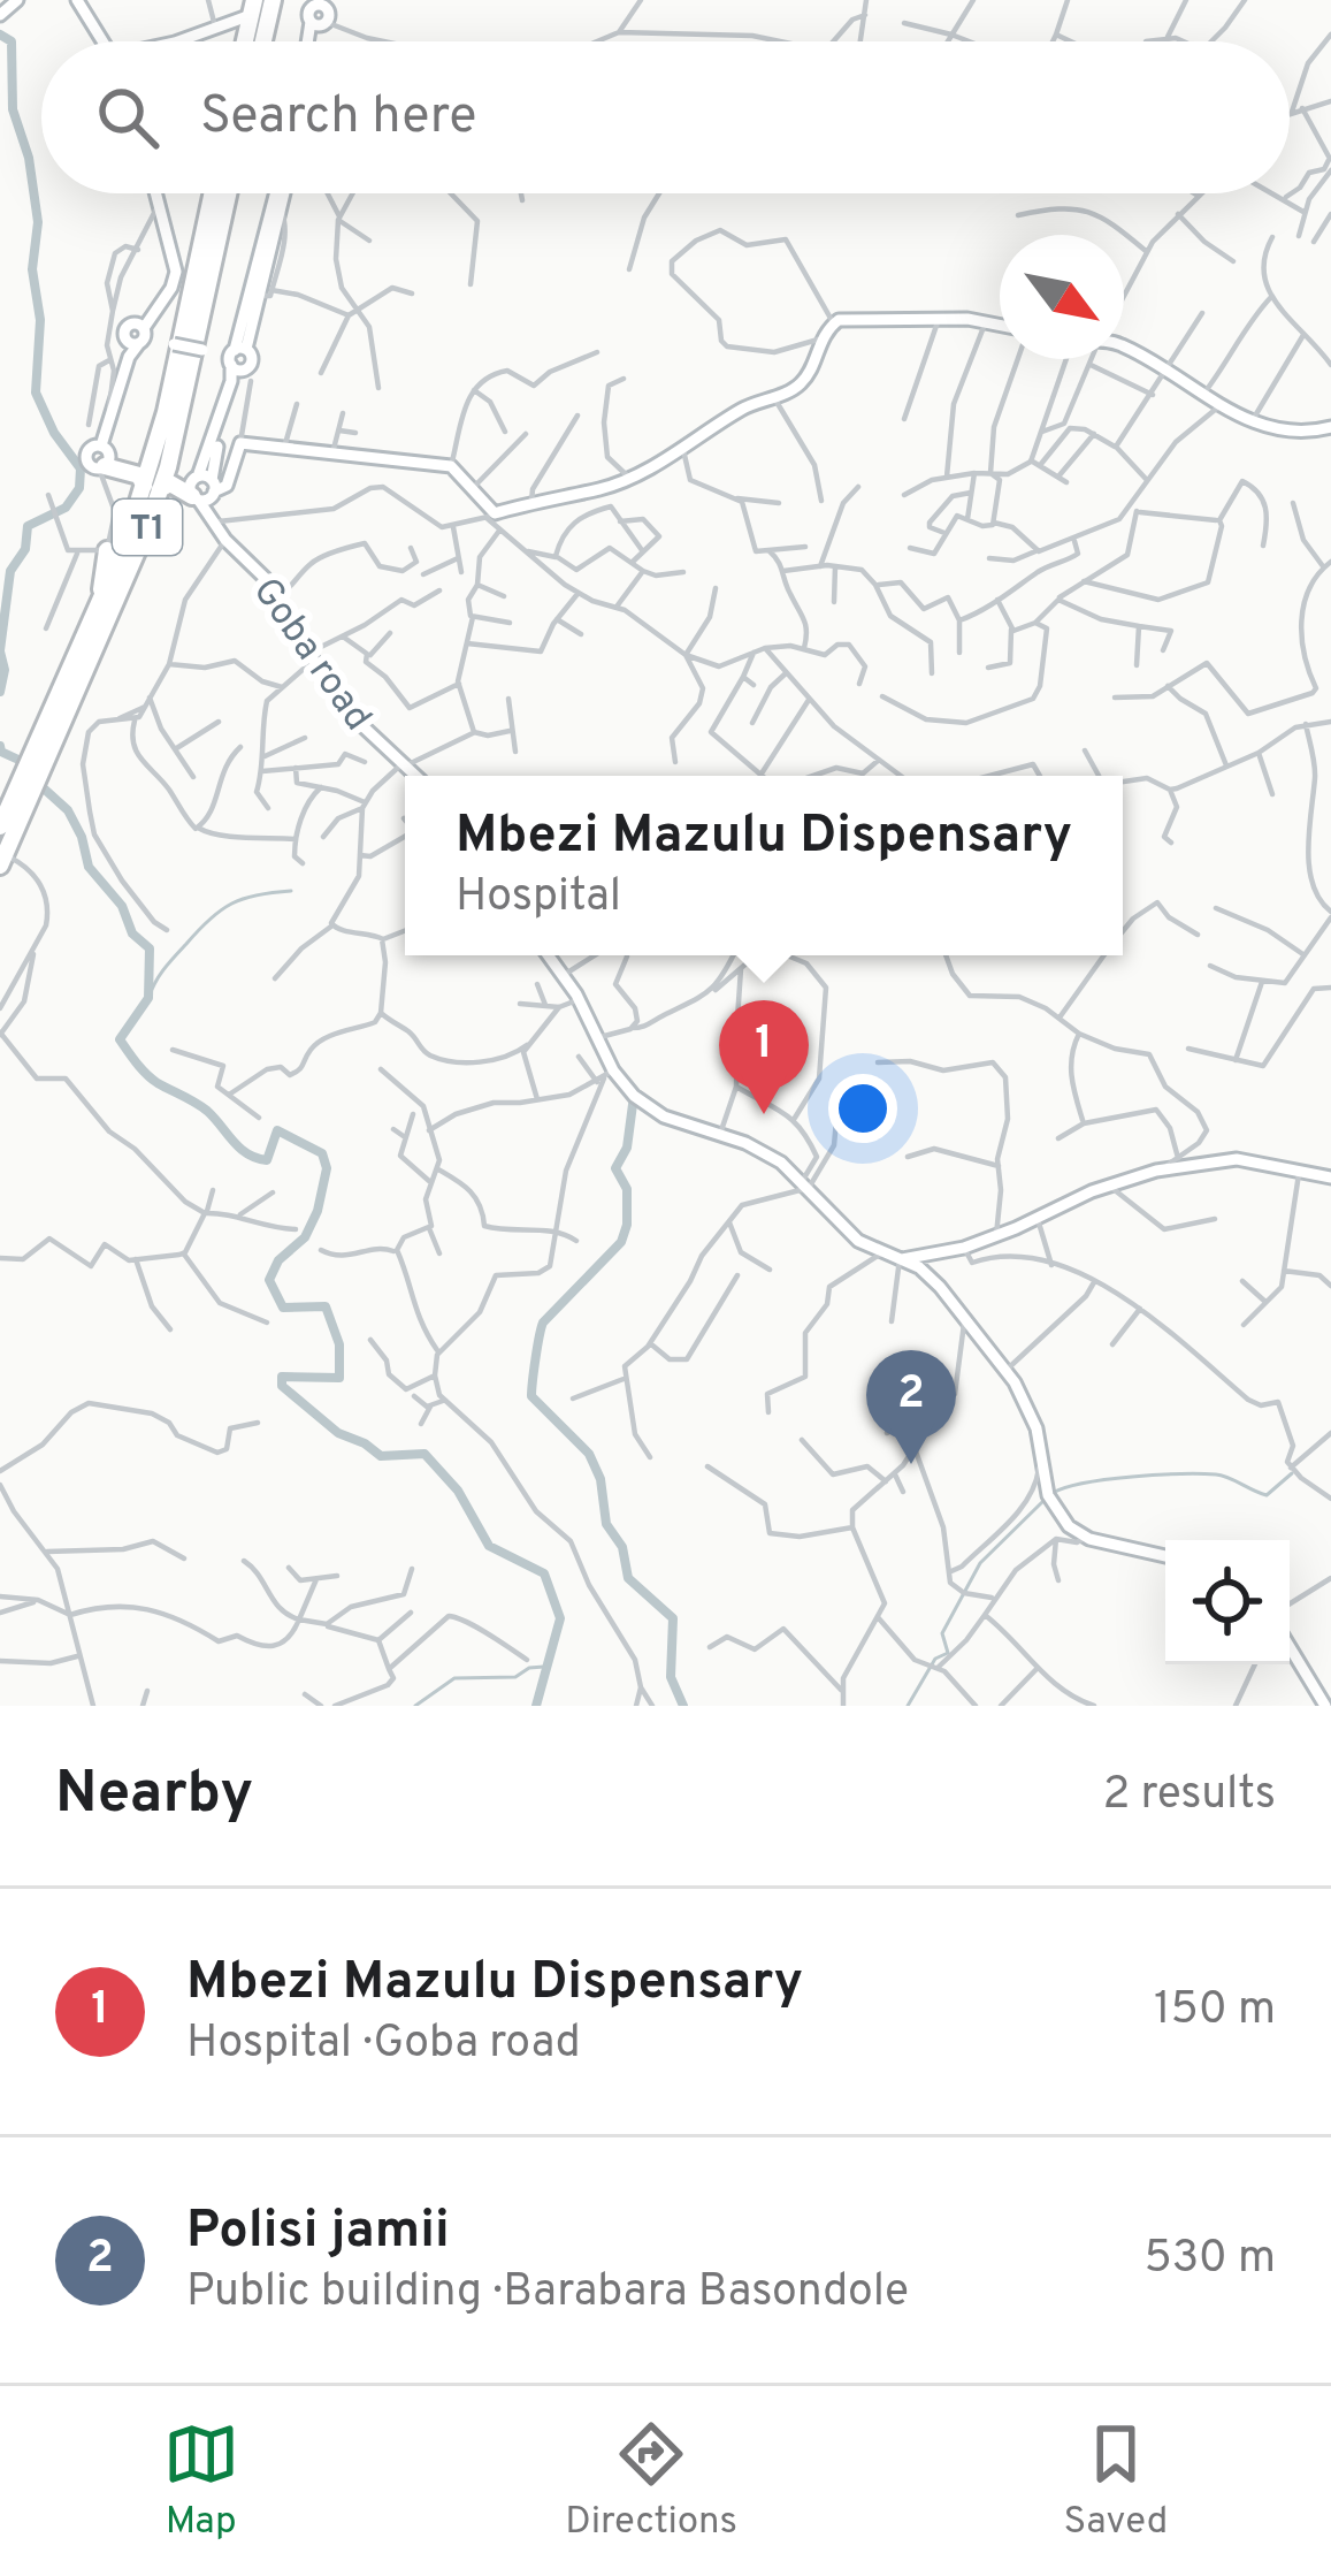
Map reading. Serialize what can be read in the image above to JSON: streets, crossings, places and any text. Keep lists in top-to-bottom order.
{
  "streets": {
    "highway": ["T1"],
    "street": ["Goba road"]
  },
  "north": "bottom right",
  "page": {
    "search": "Search here",
    "popup": ["Mbezi Mazulu Dispensary", "Hospital"],
    "pins": ["1", "2"],
    "heading": ["Nearby", "2 results"],
    "list": [
      {
        "mark": "1",
        "name": "Mbezi Mazulu Dispensary",
        "note": "Hospital · Goba road",
        "value": "150 m"
      },
      {
        "mark": "2",
        "name": "Polisi jamii",
        "note": "Public building · Barabara Basondole",
        "value": "530 m"
      }
    ],
    "nav": ["Map", "Directions", "Saved"]
  }
}
